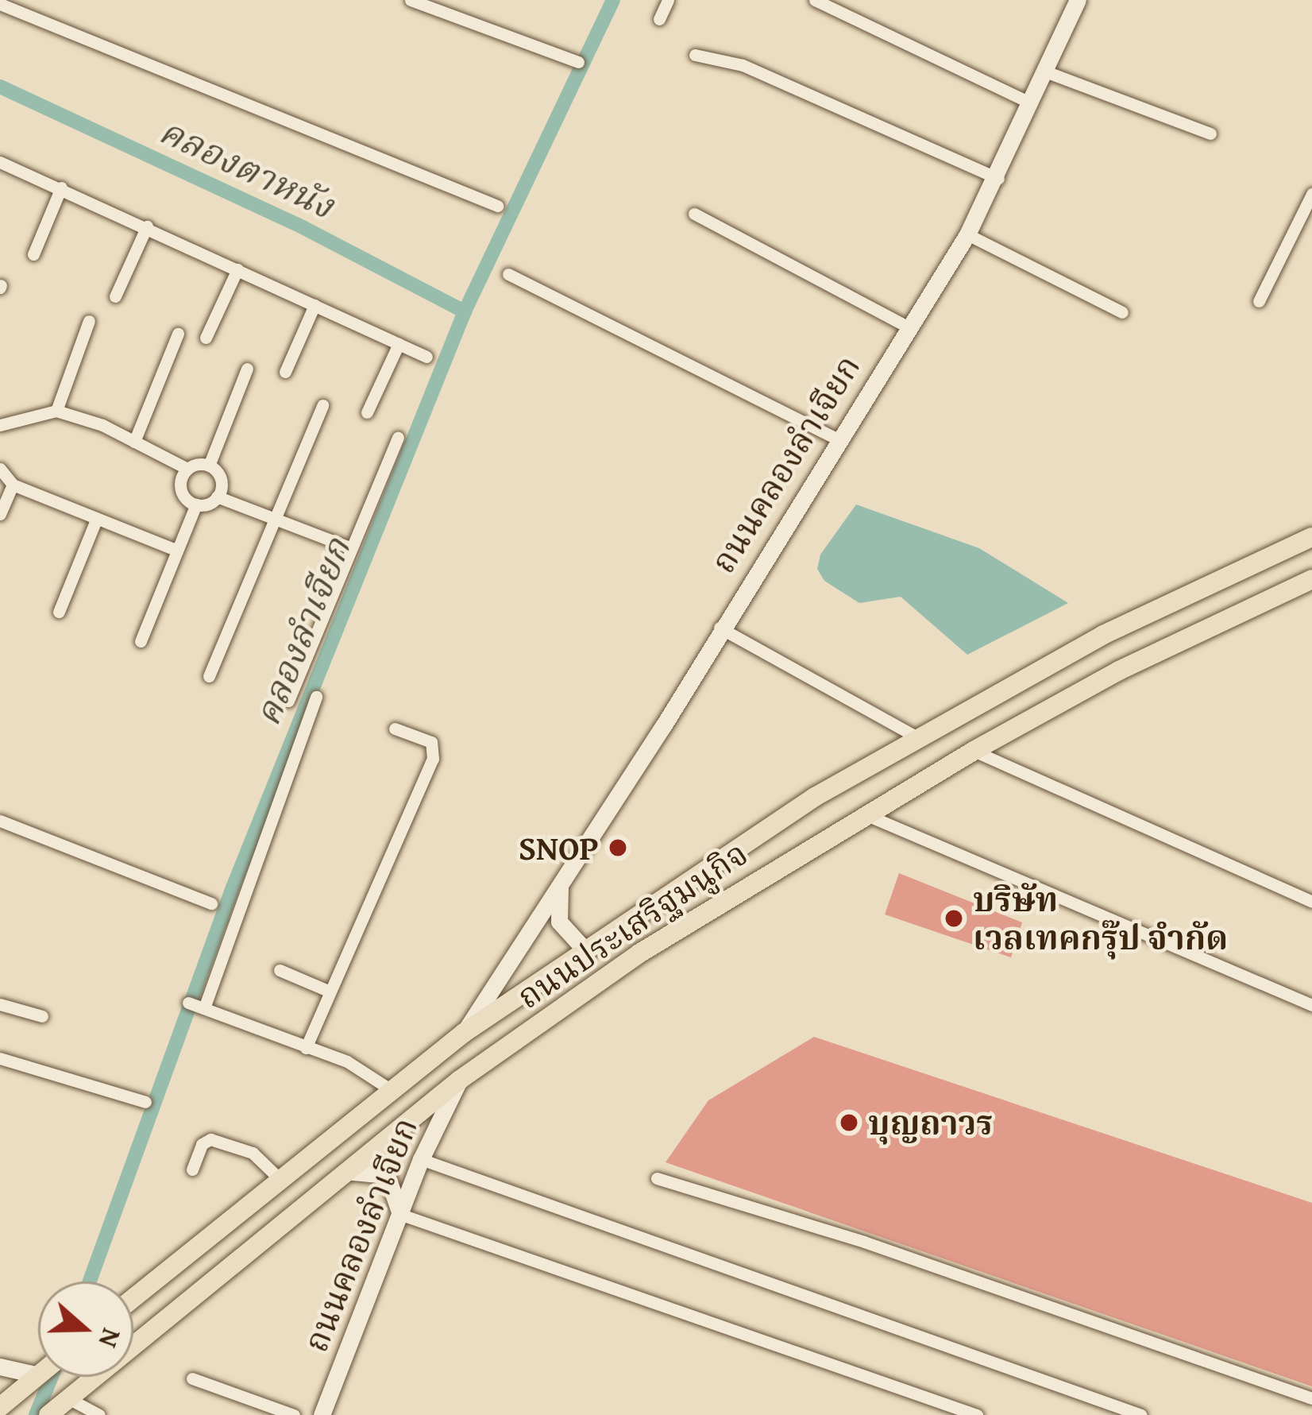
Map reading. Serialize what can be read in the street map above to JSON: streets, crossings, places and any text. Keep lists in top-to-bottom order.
{
  "streets": {
    "main road": ["ถนนประเสริฐมนูกิจ"],
    "street": ["ถนนคลองลำเจียก"]
  },
  "crossings": [
    ["ถนนคลองลำเจียก", "ถนนประเสริฐมนูกิจ"]
  ],
  "water": ["คลองตาหนัง", "คลองลำเจียก"],
  "places": ["SNOP", "บริษัท เวลเทคกรุ๊ป จำกัด", "บุญถาวร"],
  "north": "right"
}
